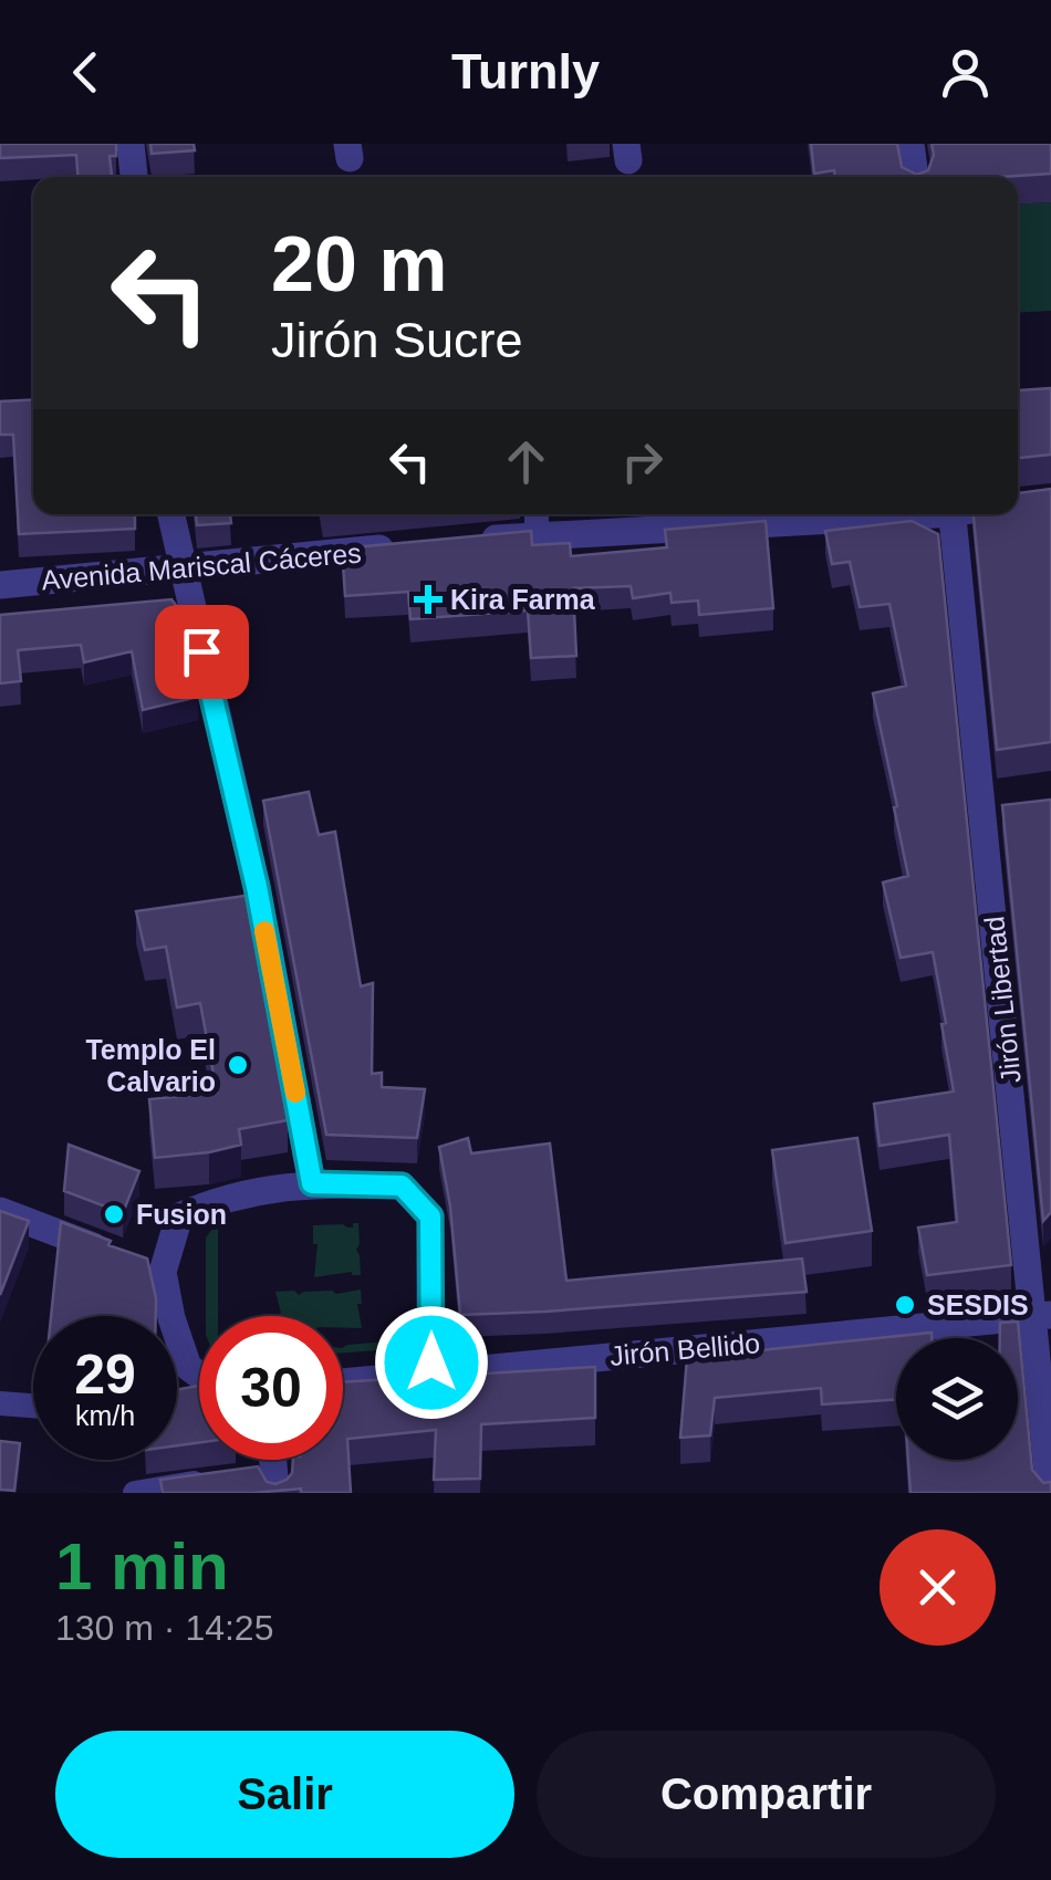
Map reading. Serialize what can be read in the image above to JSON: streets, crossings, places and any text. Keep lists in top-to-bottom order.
{
  "streets": {
    "street": ["Avenida Mariscal Cáceres", "Jirón Libertad", "Jirón Bellido"]
  },
  "crossings": [
    ["Jirón Libertad", "Jirón Bellido"]
  ],
  "places": {
    "health": ["Kira Farma"],
    "other": ["Templo El Calvario", "Fusion", "SESDIS"]
  },
  "page": {
    "header": "Turnly",
    "turn": ["20 m", "Jirón Sucre"],
    "speed": "29 km/h",
    "limit": "30",
    "heading": ["1 min", "130 m · 14:25"],
    "buttons": ["Salir", "Compartir"]
  }
}
